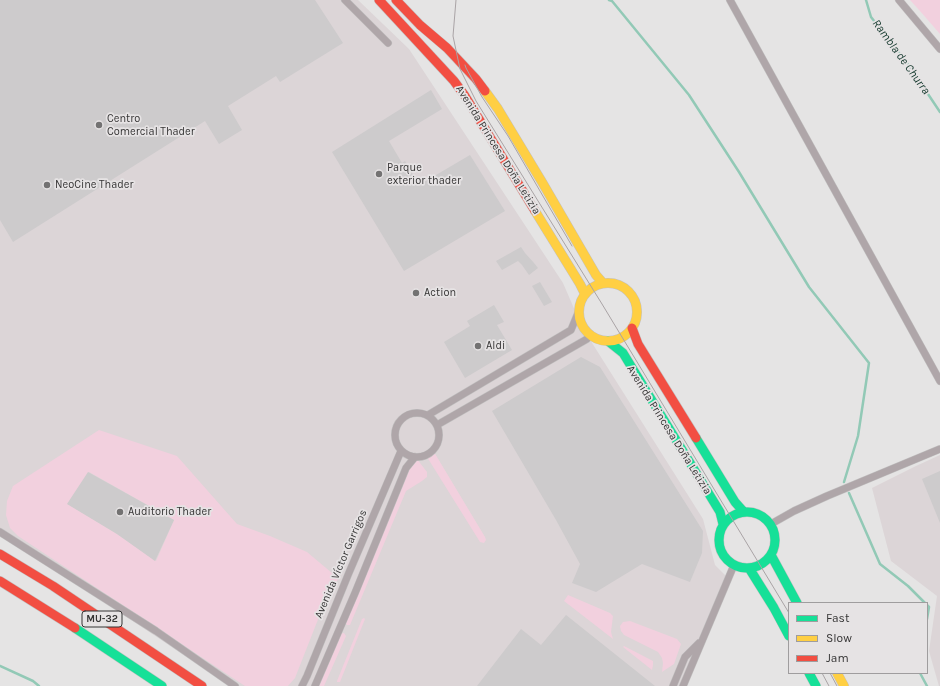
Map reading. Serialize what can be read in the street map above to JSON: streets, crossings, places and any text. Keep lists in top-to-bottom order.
{
  "streets": {
    "main road": ["Avenida Princesa Doña Letizia", "MU-32"],
    "street": ["Avenida Víctor Garrigos"]
  },
  "water": ["Rambla de Churra"],
  "places": [
    "Centro Comercial Thader",
    "Parque exterior thader",
    "NeoCine Thader",
    "Action",
    "Aldi",
    "Auditorio Thader"
  ],
  "legend": ["Fast", "Slow", "Jam"]
}
